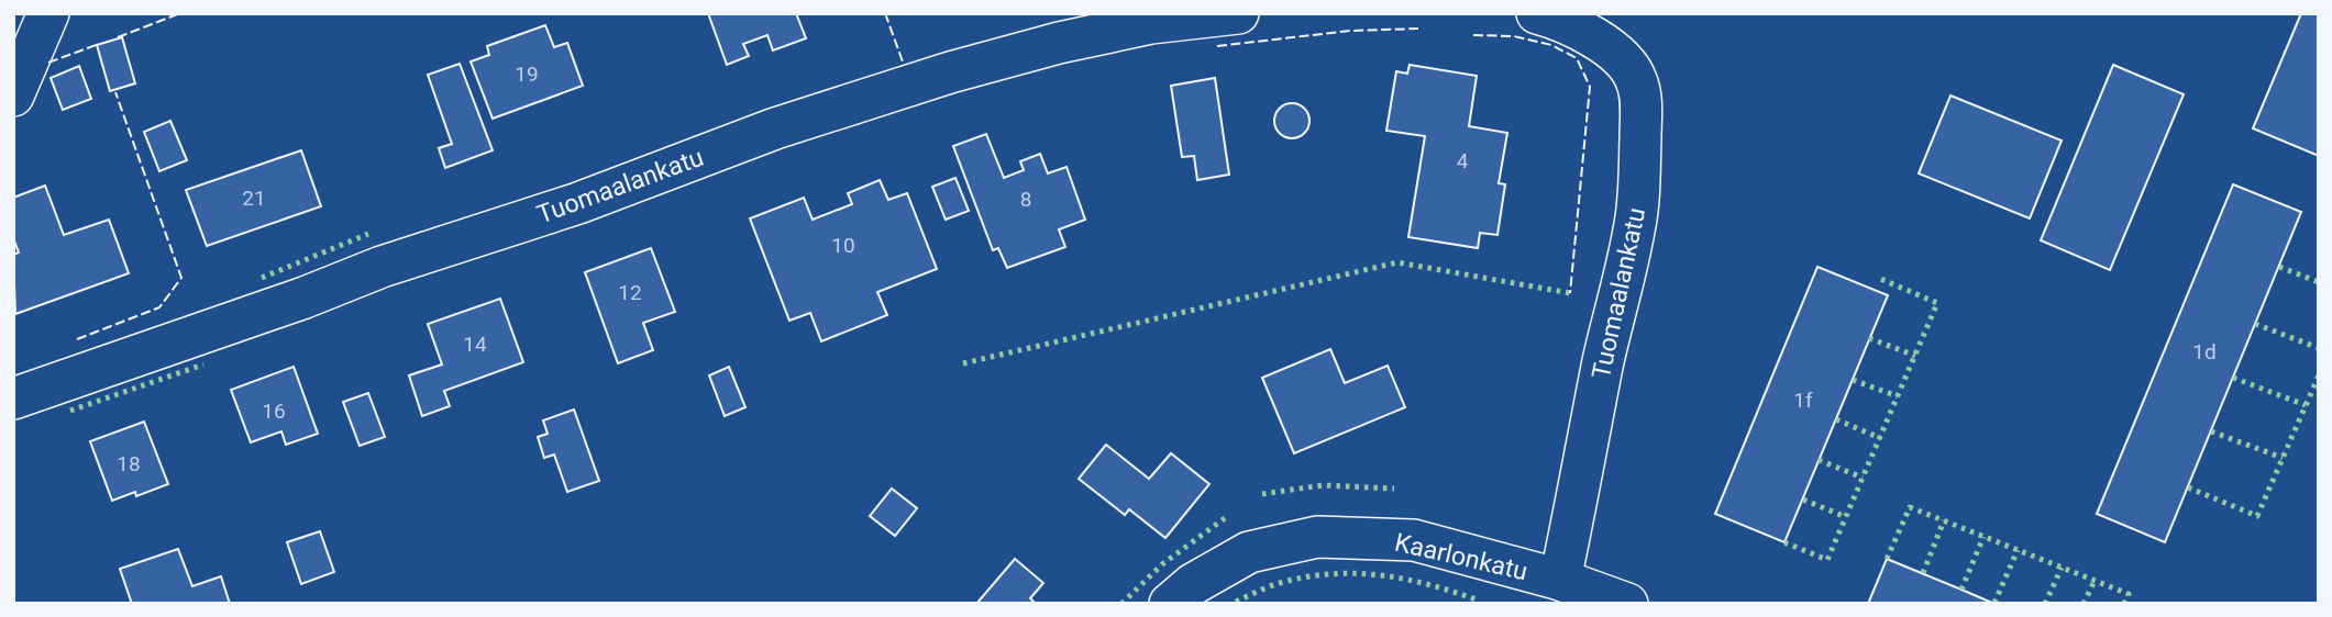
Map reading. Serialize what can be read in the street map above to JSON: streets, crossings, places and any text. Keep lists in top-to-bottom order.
{
  "streets": {
    "street": ["Tuomaalankatu", "Kaarlonkatu"]
  },
  "crossings": [
    ["Tuomaalankatu", "Kaarlonkatu"]
  ],
  "house_numbers": [
    "19",
    "4",
    "21",
    "8",
    "10",
    "12",
    "14",
    "1d",
    "1f",
    "16",
    "18"
  ]
}
